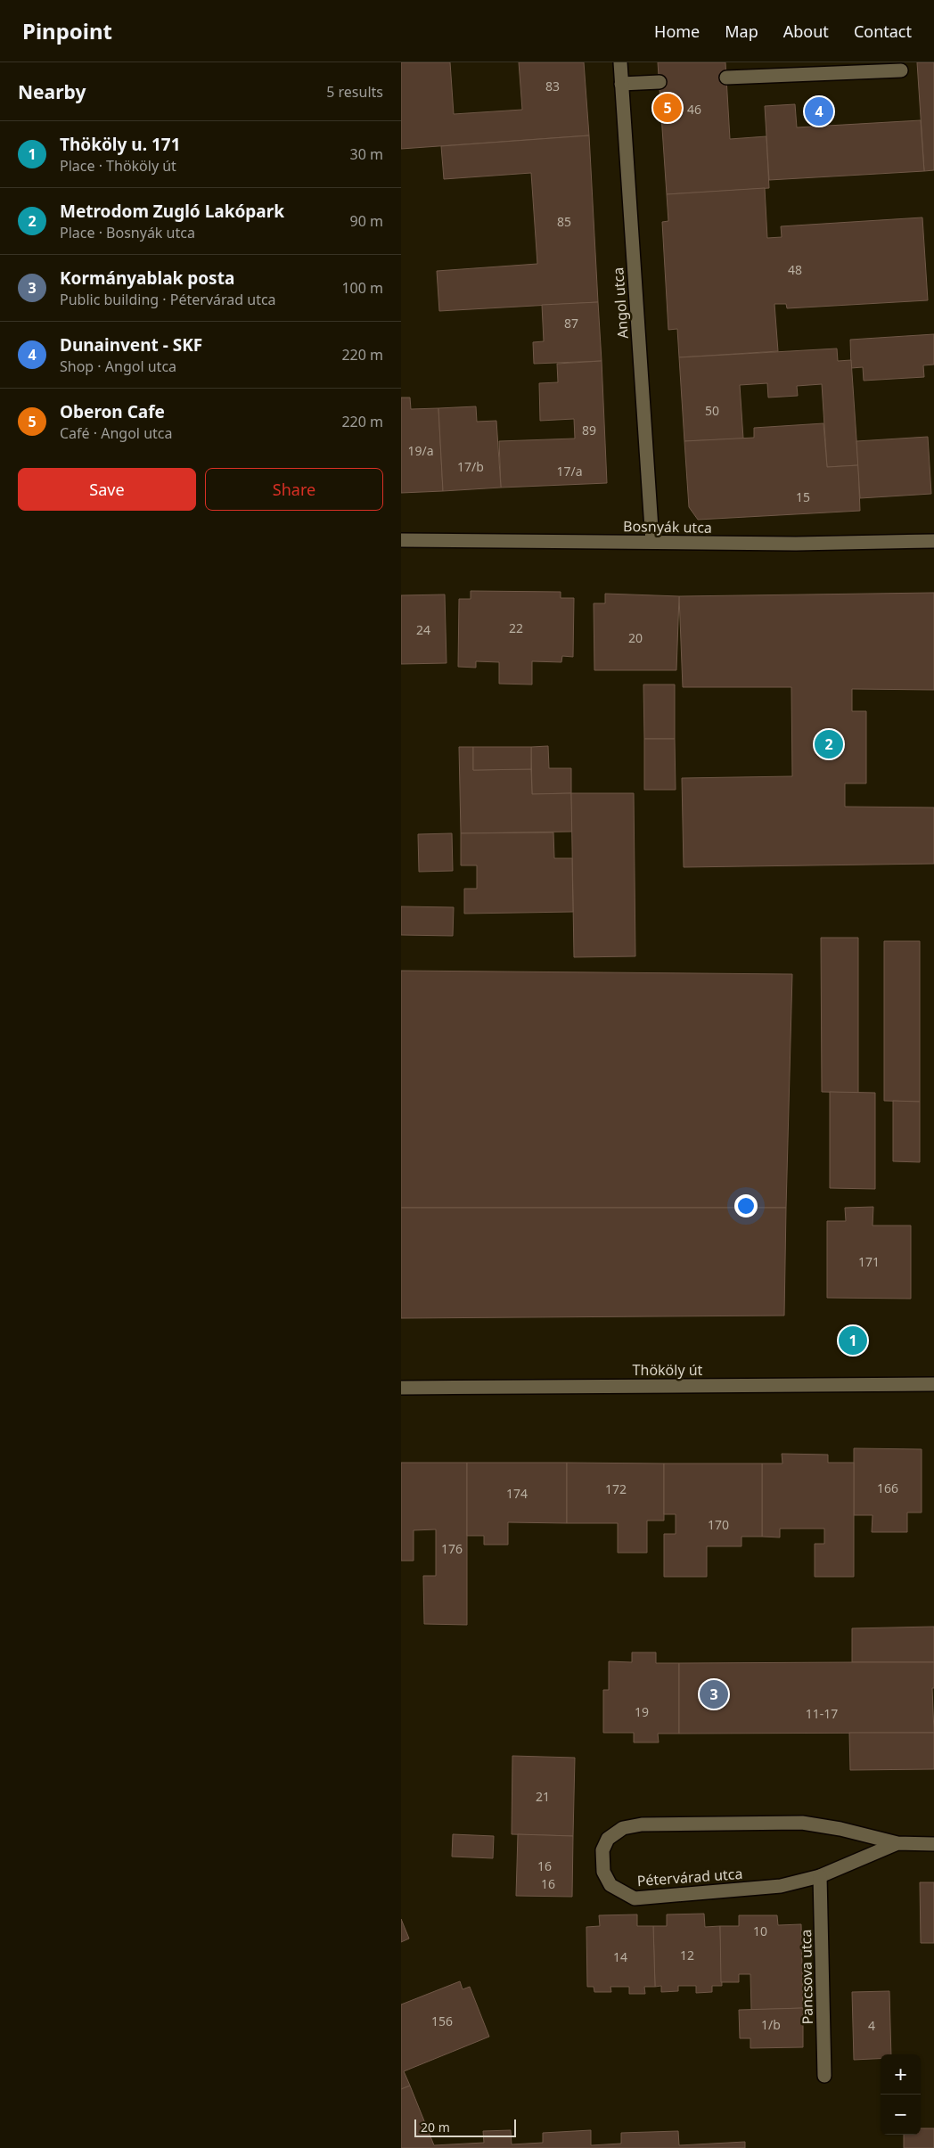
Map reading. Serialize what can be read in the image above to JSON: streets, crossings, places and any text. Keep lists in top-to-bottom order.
{
  "streets": {
    "street": [
      "Angol utca",
      "Bosnyák utca",
      "Thököly út",
      "Pétervárad utca",
      "Pancsova utca"
    ]
  },
  "crossings": [
    ["Angol utca", "Bosnyák utca"],
    ["Pétervárad utca", "Pancsova utca"]
  ],
  "house_numbers": [
    "83",
    "46",
    "85",
    "48",
    "87",
    "50",
    "89",
    "19/a",
    "17/b",
    "17/a",
    "15",
    "22",
    "24",
    "20",
    "171",
    "166",
    "172",
    "174",
    "170",
    "176",
    "19",
    "11-17",
    "21",
    "16",
    "16",
    "10",
    "12",
    "14",
    "156",
    "1/b",
    "4"
  ],
  "scale_bar": "20 m",
  "page": {
    "header": "Pinpoint",
    "nav": [
      "Home",
      "Map",
      "About",
      "Contact"
    ],
    "heading": ["Nearby", "5 results"],
    "pins": [
      "5",
      "4",
      "2",
      "1",
      "3"
    ],
    "list": [
      {
        "mark": "1",
        "name": "Thököly u. 171",
        "note": "Place · Thököly út",
        "value": "30 m"
      },
      {
        "mark": "2",
        "name": "Metrodom Zugló Lakópark",
        "note": "Place · Bosnyák utca",
        "value": "90 m"
      },
      {
        "mark": "3",
        "name": "Kormányablak posta",
        "note": "Public building · Pétervárad utca",
        "value": "100 m"
      },
      {
        "mark": "4",
        "name": "Dunainvent - SKF",
        "note": "Shop · Angol utca",
        "value": "220 m"
      },
      {
        "mark": "5",
        "name": "Oberon Cafe",
        "note": "Café · Angol utca",
        "value": "220 m"
      }
    ],
    "buttons": ["Save", "Share"],
    "map_buttons": ["+", "−"],
    "scale": "20 m"
  }
}
